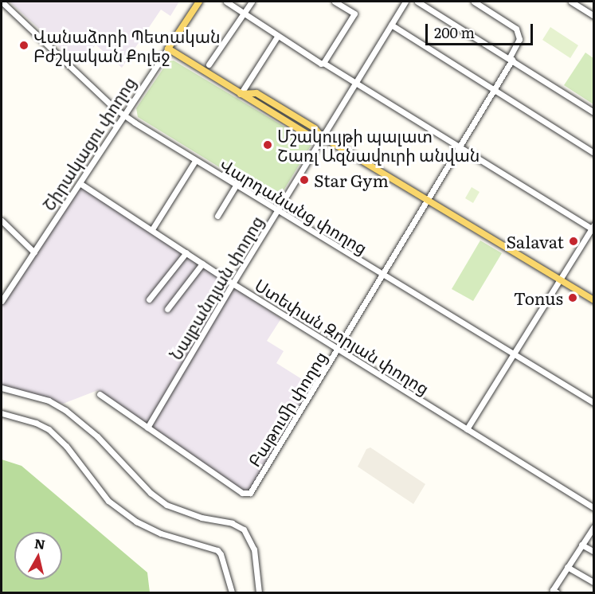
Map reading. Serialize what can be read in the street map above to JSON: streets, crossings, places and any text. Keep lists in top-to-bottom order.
{
  "streets": {
    "main road": ["Շիրակացու փողոց"],
    "street": [
      "Վարդանանց փողոց",
      "Նալբանդյան փողոց",
      "Ստեփան Զորյան փողոց",
      "Բաթումի փողոց"
    ]
  },
  "crossings": [
    ["Շիրակացու փողոց", "Վարդանանց փողոց"],
    ["Շիրակացու փողոց", "Ստեփան Զորյան փողոց"],
    ["Վարդանանց փողոց", "Նալբանդյան փողոց"],
    ["Վարդանանց փողոց", "Բաթումի փողոց"],
    ["Նալբանդյան փողոց", "Ստեփան Զորյան փողոց"],
    ["Նալբանդյան փողոց", "Բաթումի փողոց"],
    ["Ստեփան Զորյան փողոց", "Բաթումի փողոց"]
  ],
  "places": [
    "Վանաձորի Պետական Բժշկական Քոլեջ",
    "Մշակույթի պալատ Շառլ Ազնավուրի անվան",
    "Star Gym",
    "Salavat",
    "Tonus"
  ],
  "scale_bar": "200 m",
  "north": "top"
}
